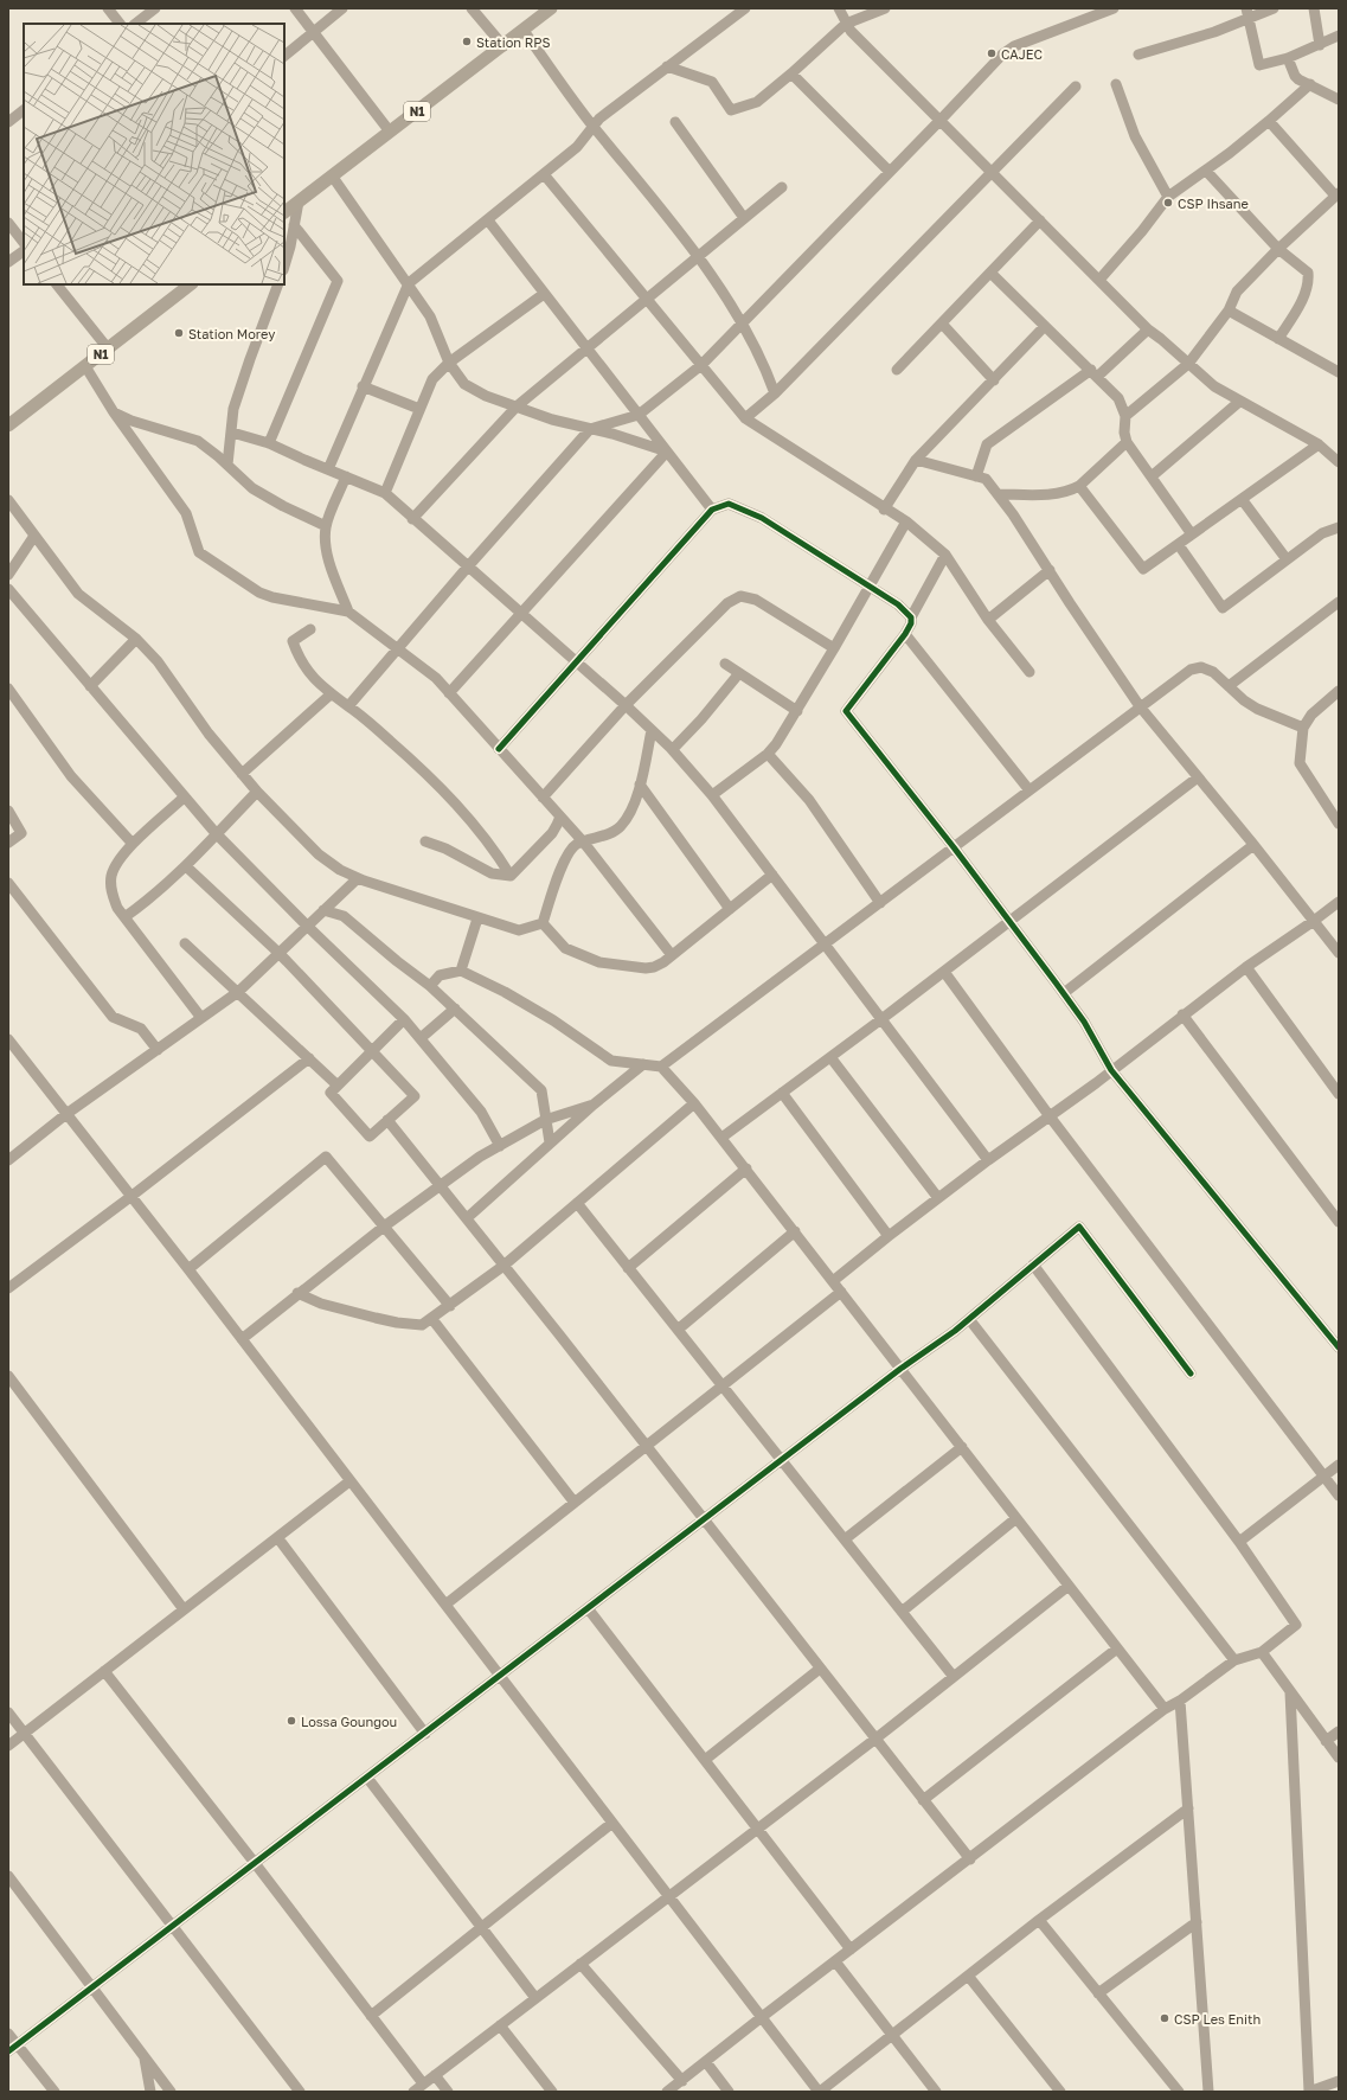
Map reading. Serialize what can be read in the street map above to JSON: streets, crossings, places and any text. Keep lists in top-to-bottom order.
{
  "streets": {
    "main road": ["N1"]
  },
  "places": [
    "Station RPS",
    "CAJEC",
    "CSP Ihsane",
    "Station Morey",
    "Lossa Goungou",
    "CSP Les Enith"
  ]
}
